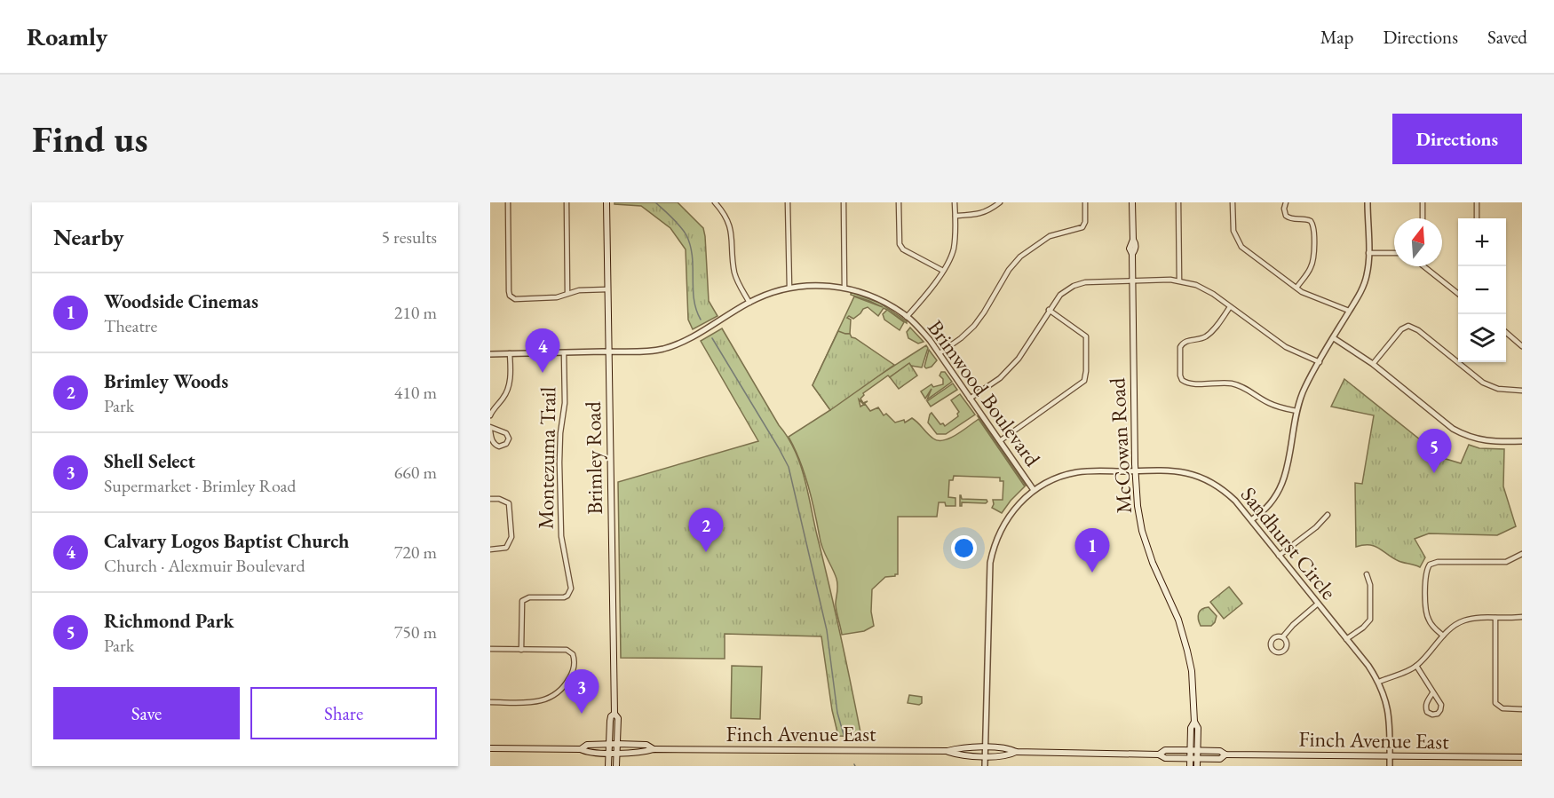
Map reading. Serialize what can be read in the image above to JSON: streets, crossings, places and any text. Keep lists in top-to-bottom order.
{
  "streets": {
    "main road": ["McCowan Road", "Brimley Road", "Finch Avenue East"],
    "street": ["Brimwood Boulevard", "Montezuma Trail", "Sandhurst Circle"]
  },
  "crossings": [
    ["Brimwood Boulevard", "Montezuma Trail"],
    ["Brimwood Boulevard", "Brimley Road"],
    ["Brimwood Boulevard", "Sandhurst Circle"],
    ["McCowan Road", "Sandhurst Circle"],
    ["McCowan Road", "Finch Avenue East"],
    ["Brimley Road", "Finch Avenue East"],
    ["Sandhurst Circle", "Finch Avenue East"]
  ],
  "north": "top",
  "page": {
    "header": "Roamly",
    "nav": ["Map", "Directions", "Saved"],
    "buttons": [
      "Directions",
      ["Save", "Share"]
    ],
    "title": "Find us",
    "heading": ["Nearby", "5 results"],
    "map_buttons": ["+", "−"],
    "list": [
      {
        "mark": "1",
        "name": "Woodside Cinemas",
        "note": "Theatre",
        "value": "210 m"
      },
      {
        "mark": "2",
        "name": "Brimley Woods",
        "note": "Park",
        "value": "410 m"
      },
      {
        "mark": "3",
        "name": "Shell Select",
        "note": "Supermarket · Brimley Road",
        "value": "660 m"
      },
      {
        "mark": "4",
        "name": "Calvary Logos Baptist Church",
        "note": "Church · Alexmuir Boulevard",
        "value": "720 m"
      },
      {
        "mark": "5",
        "name": "Richmond Park",
        "note": "Park",
        "value": "750 m"
      }
    ],
    "pins": [
      "4",
      "5",
      "2",
      "1",
      "3"
    ]
  }
}
